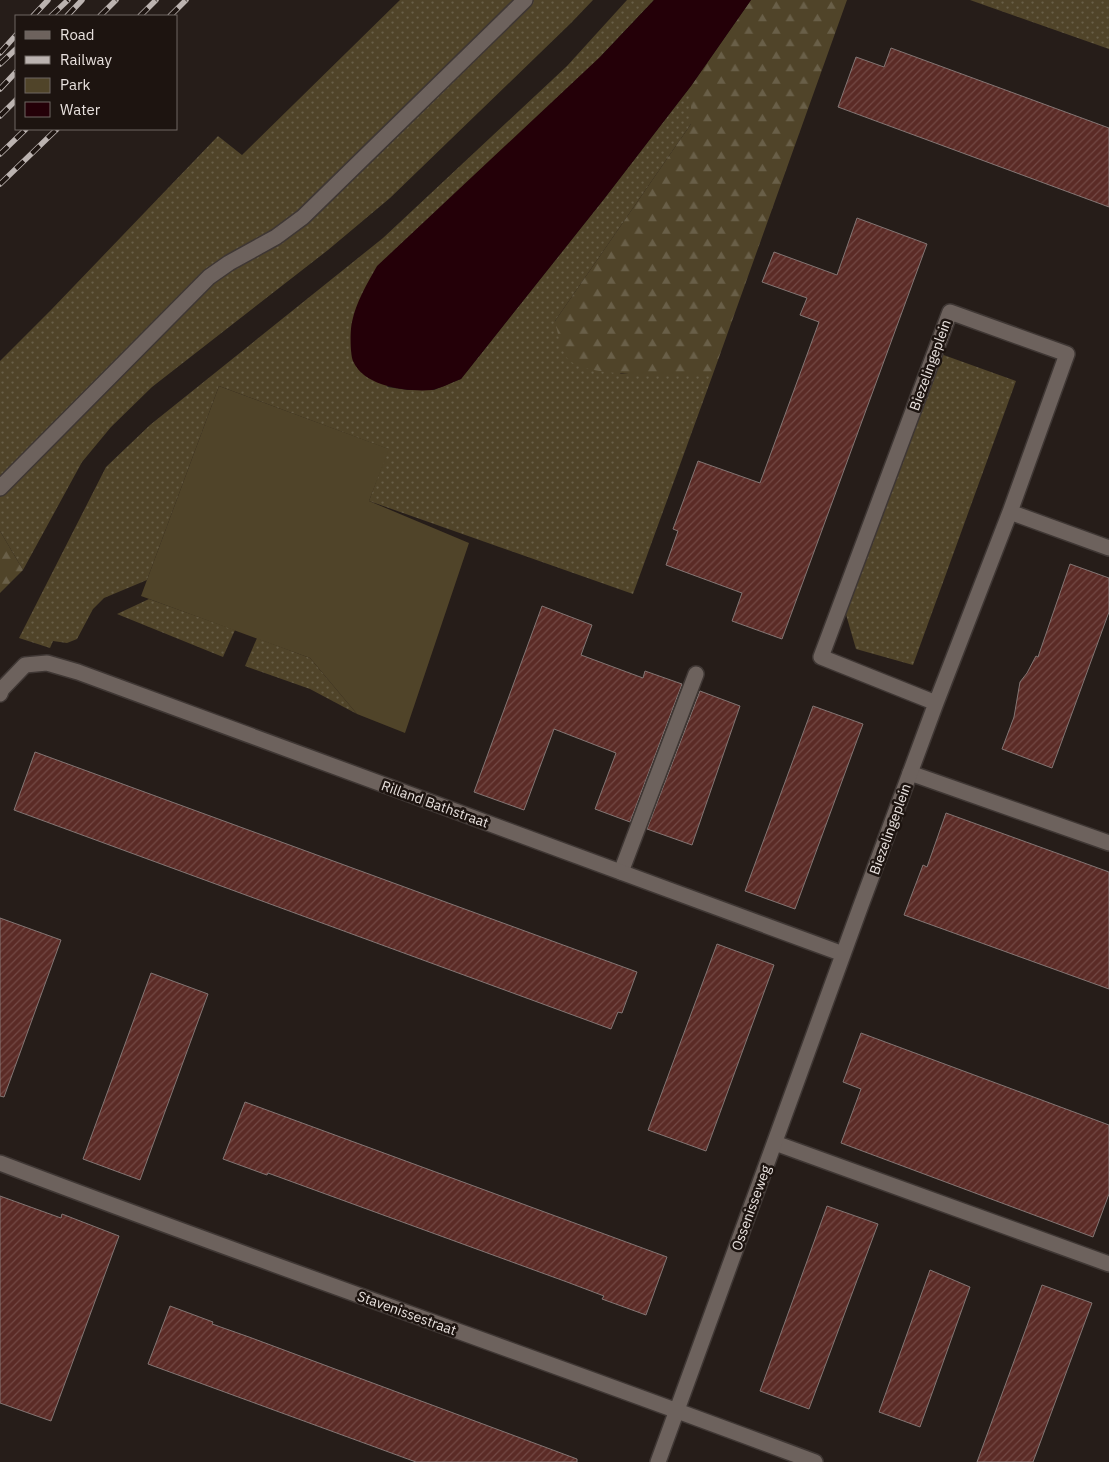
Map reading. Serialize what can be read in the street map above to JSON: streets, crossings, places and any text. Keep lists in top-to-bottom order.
{
  "streets": {
    "street": [
      "Biezelingeplein",
      "Rilland Bathstraat",
      "Ossenisseweg",
      "Stavenissestraat"
    ]
  },
  "crossings": [
    ["Biezelingeplein", "Rilland Bathstraat"],
    ["Biezelingeplein", "Ossenisseweg"],
    ["Rilland Bathstraat", "Ossenisseweg"],
    ["Ossenisseweg", "Stavenissestraat"]
  ],
  "legend": [
    "Road",
    "Railway",
    "Park",
    "Water"
  ]
}
